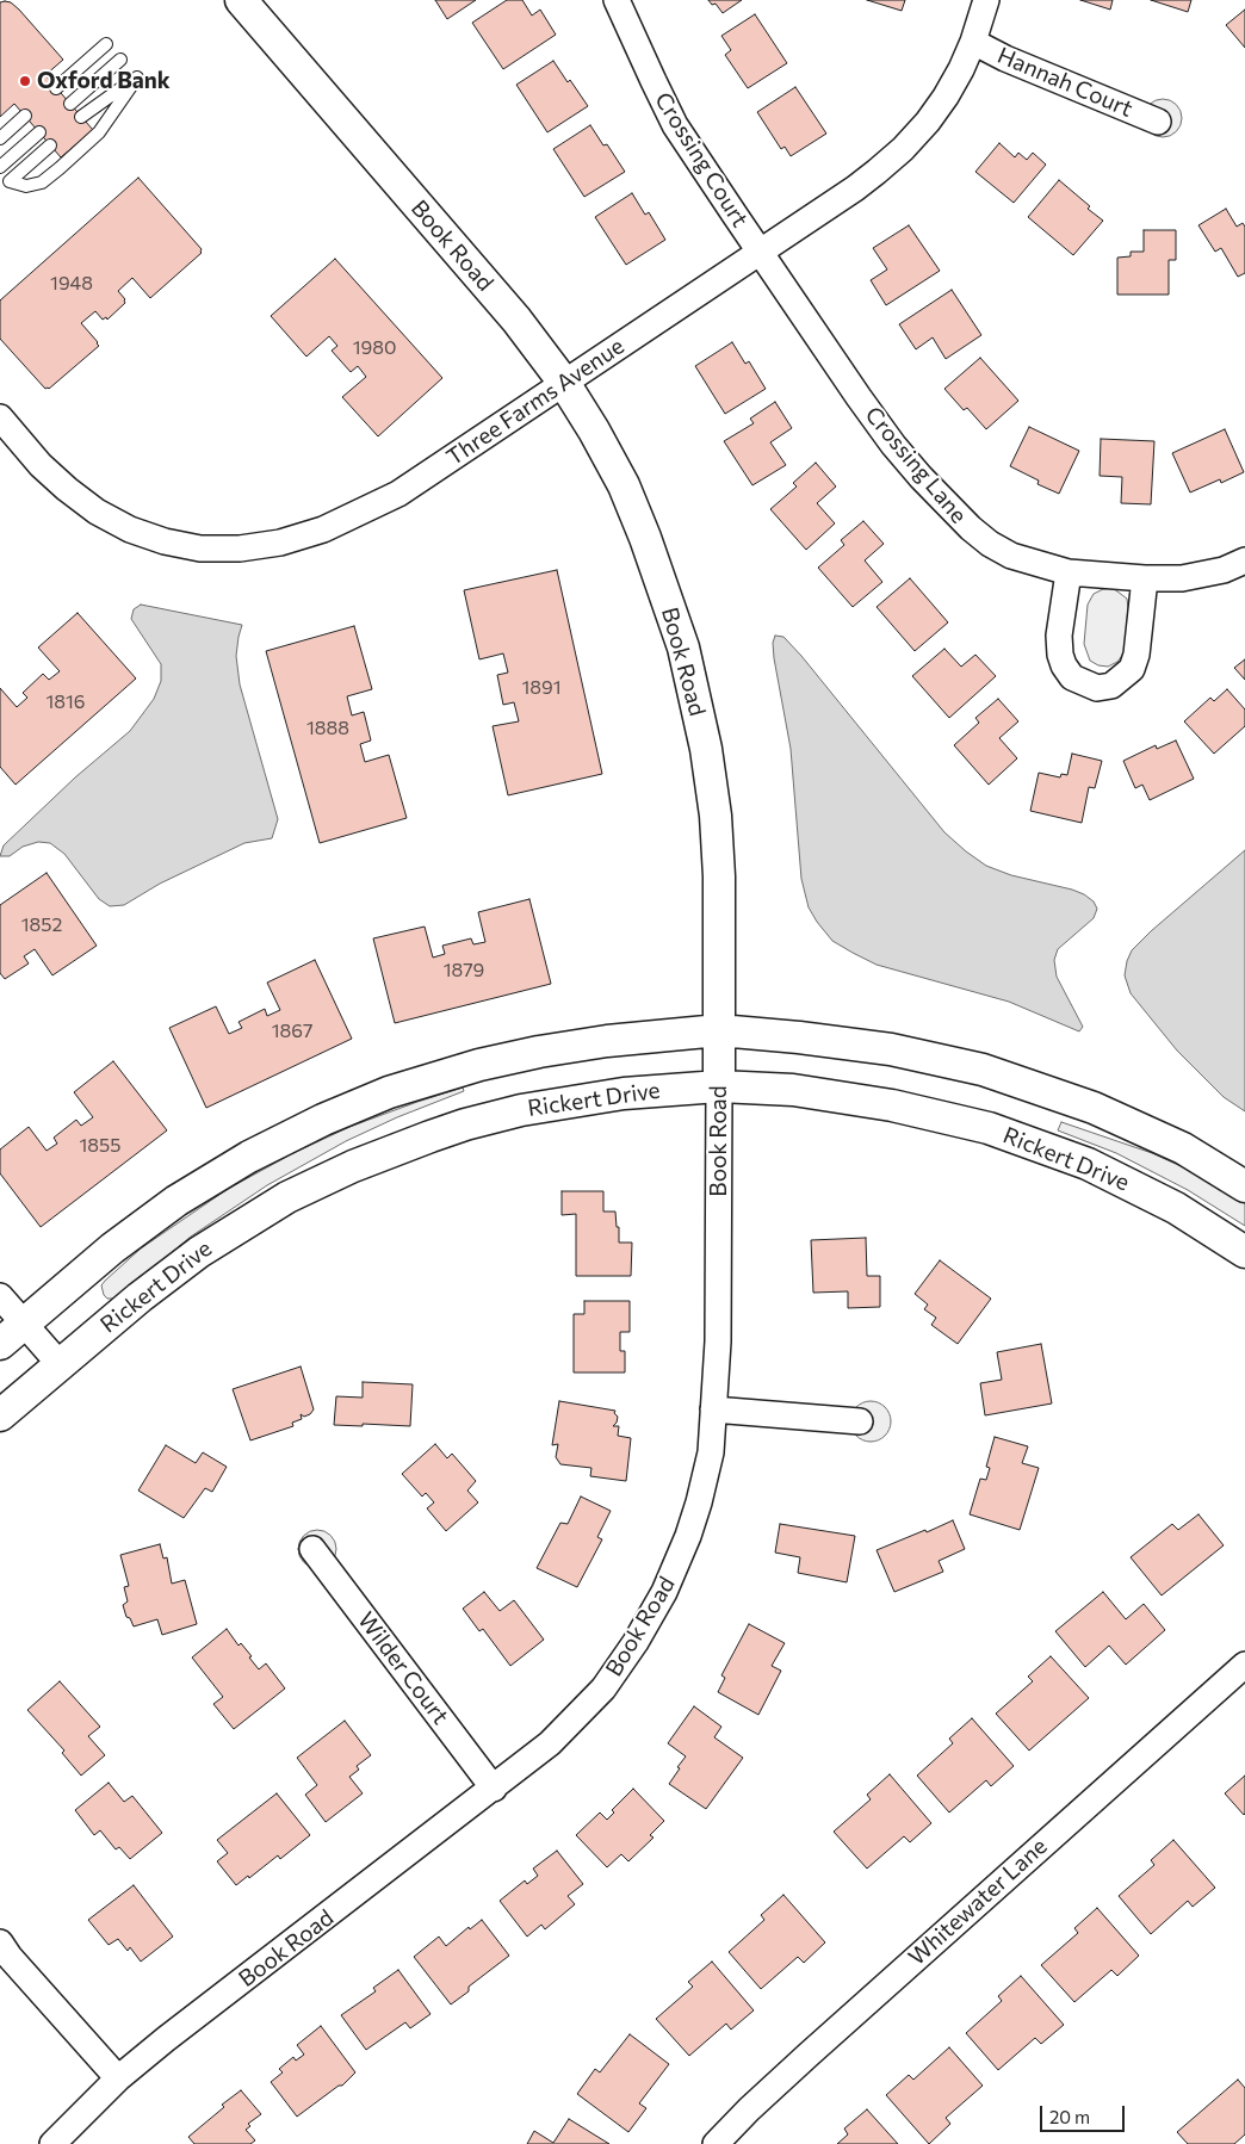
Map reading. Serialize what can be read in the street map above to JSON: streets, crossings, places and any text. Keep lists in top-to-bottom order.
{
  "streets": {
    "street": [
      "Hannah Court",
      "Crossing Court",
      "Book Road",
      "Three Farms Avenue",
      "Crossing Lane",
      "Rickert Drive",
      "Wilder Court",
      "Whitewater Lane"
    ]
  },
  "crossings": [
    ["Hannah Court", "Three Farms Avenue"],
    ["Crossing Court", "Three Farms Avenue"],
    ["Crossing Court", "Crossing Lane"],
    ["Book Road", "Three Farms Avenue"],
    ["Book Road", "Rickert Drive"],
    ["Book Road", "Wilder Court"],
    ["Three Farms Avenue", "Crossing Lane"]
  ],
  "places": ["Oxford Bank"],
  "house_numbers": [
    "1948",
    "1980",
    "1891",
    "1816",
    "1888",
    "1852",
    "1879",
    "1867",
    "1855"
  ],
  "scale_bar": "20 m"
}
